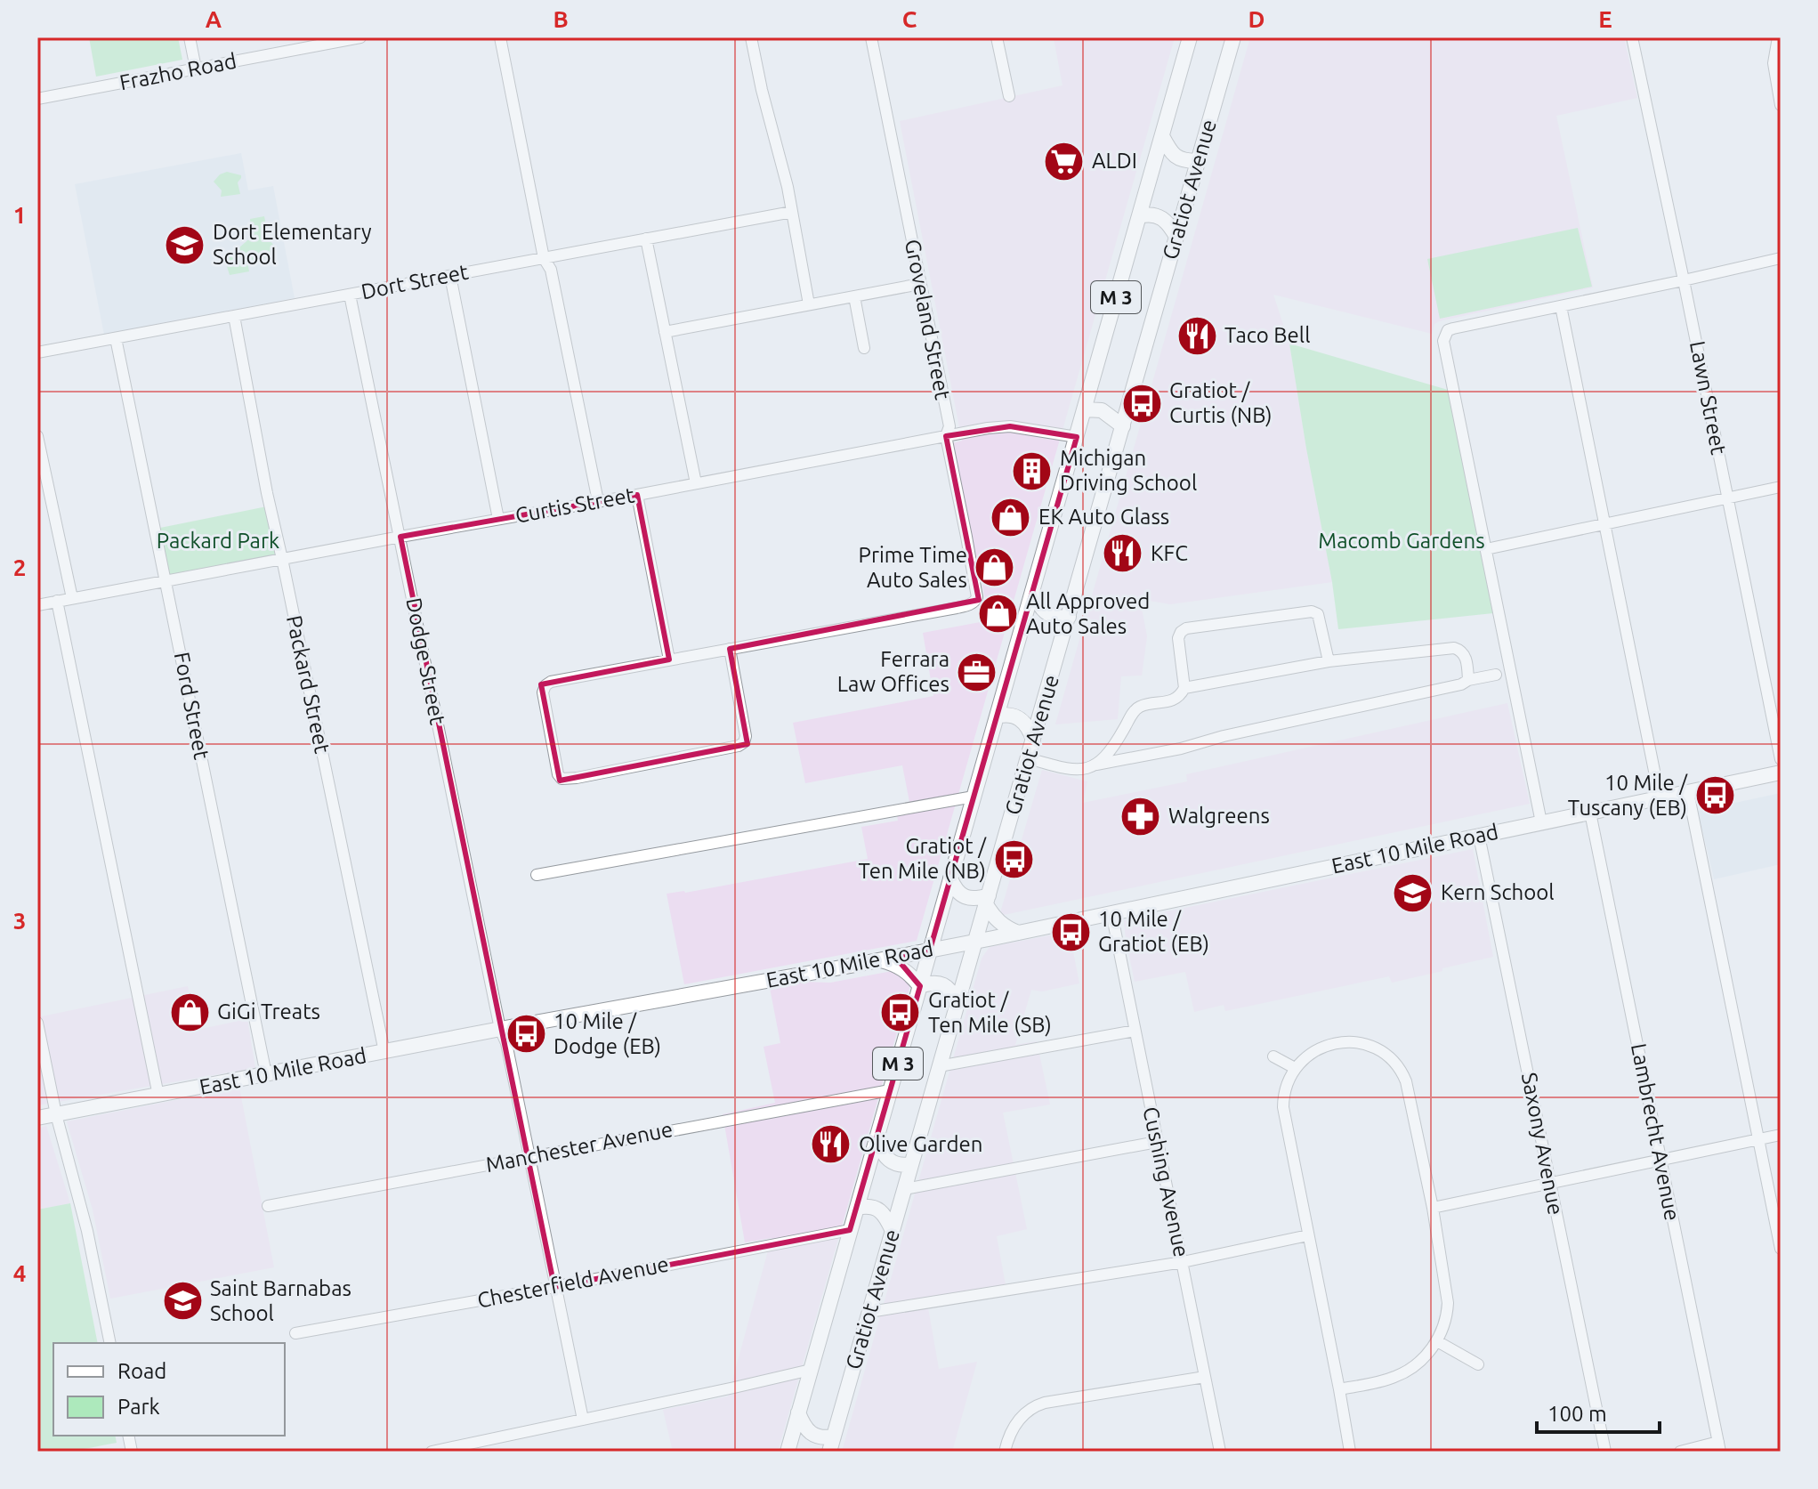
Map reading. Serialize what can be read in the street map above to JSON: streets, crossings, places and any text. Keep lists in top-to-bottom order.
{
  "streets": {
    "main road": ["Gratiot Avenue", "M 3", "East 10 Mile Road"],
    "street": [
      "Frazho Road",
      "Dort Street",
      "Groveland Street",
      "Lawn Street",
      "Curtis Street",
      "Dodge Street",
      "Packard Street",
      "Ford Street",
      "Lambrecht Avenue",
      "Saxony Avenue",
      "Manchester Avenue",
      "Cushing Avenue",
      "Chesterfield Avenue"
    ]
  },
  "crossings": [
    ["Gratiot Avenue", "Curtis Street"],
    ["Gratiot Avenue", "East 10 Mile Road"],
    ["Gratiot Avenue", "Manchester Avenue"],
    ["Gratiot Avenue", "Chesterfield Avenue"],
    ["Dort Street", "Dodge Street"],
    ["Dort Street", "Packard Street"],
    ["Dort Street", "Ford Street"],
    ["Groveland Street", "Curtis Street"],
    ["Curtis Street", "Dodge Street"],
    ["Curtis Street", "Packard Street"],
    ["Curtis Street", "Ford Street"],
    ["Dodge Street", "East 10 Mile Road"],
    ["Dodge Street", "Manchester Avenue"],
    ["Dodge Street", "Chesterfield Avenue"],
    ["Packard Street", "East 10 Mile Road"],
    ["Ford Street", "East 10 Mile Road"],
    ["East 10 Mile Road", "Lambrecht Avenue"],
    ["East 10 Mile Road", "Saxony Avenue"],
    ["East 10 Mile Road", "Cushing Avenue"]
  ],
  "parks": ["Packard Park", "Macomb Gardens"],
  "places": {
    "supermarket": ["ALDI"],
    "school or university": ["Dort Elementary School", "Kern School", "Saint Barnabas School"],
    "restaurant": ["Taco Bell", "KFC", "Olive Garden"],
    "bus stop": [
      "Gratiot / Curtis (NB)",
      "10 Mile / Tuscany (EB)",
      "Gratiot / Ten Mile (NB)",
      "10 Mile / Gratiot (EB)",
      "Gratiot / Ten Mile (SB)",
      "10 Mile / Dodge (EB)"
    ],
    "building": ["Michigan Driving School"],
    "shop": [
      "EK Auto Glass",
      "Prime Time Auto Sales",
      "All Approved Auto Sales",
      "GiGi Treats"
    ],
    "office": ["Ferrara Law Offices"],
    "pharmacy": ["Walgreens"]
  },
  "legend": ["Road", "Park"],
  "scale_bar": "100 m",
  "grid": {
    "columns": [
      "A",
      "B",
      "C",
      "D",
      "E"
    ],
    "rows": [
      "1",
      "2",
      "3",
      "4"
    ]
  }
}
